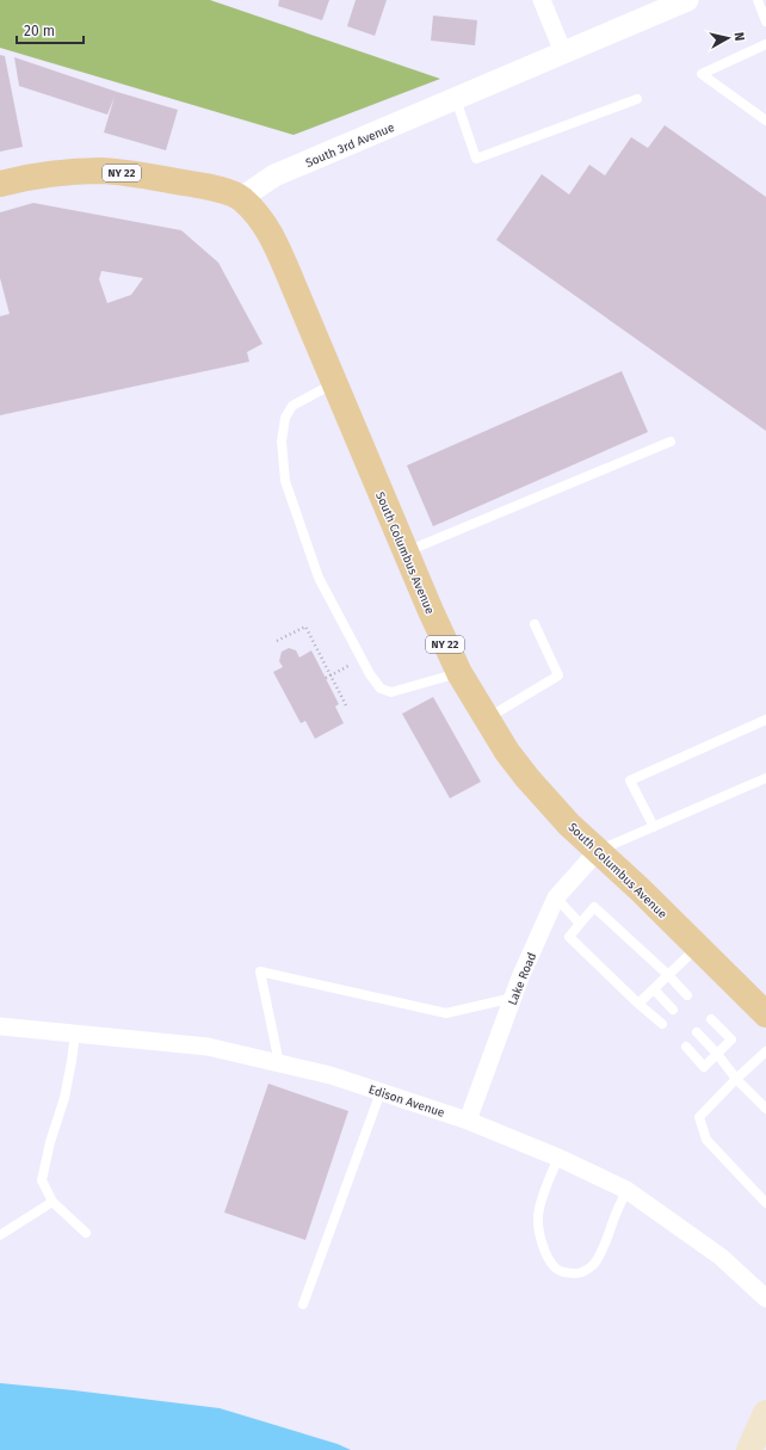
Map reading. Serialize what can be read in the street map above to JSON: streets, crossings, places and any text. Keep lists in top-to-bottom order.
{
  "streets": {
    "main road": ["NY 22", "South Columbus Avenue"],
    "street": ["South 3rd Avenue", "Lake Road", "Edison Avenue"]
  },
  "crossings": [
    ["South 3rd Avenue", "NY 22"],
    ["South 3rd Avenue", "South Columbus Avenue"],
    ["NY 22", "South Columbus Avenue"],
    ["South Columbus Avenue", "Lake Road"],
    ["Lake Road", "Edison Avenue"]
  ],
  "scale_bar": "20 m",
  "north": "right"
}
